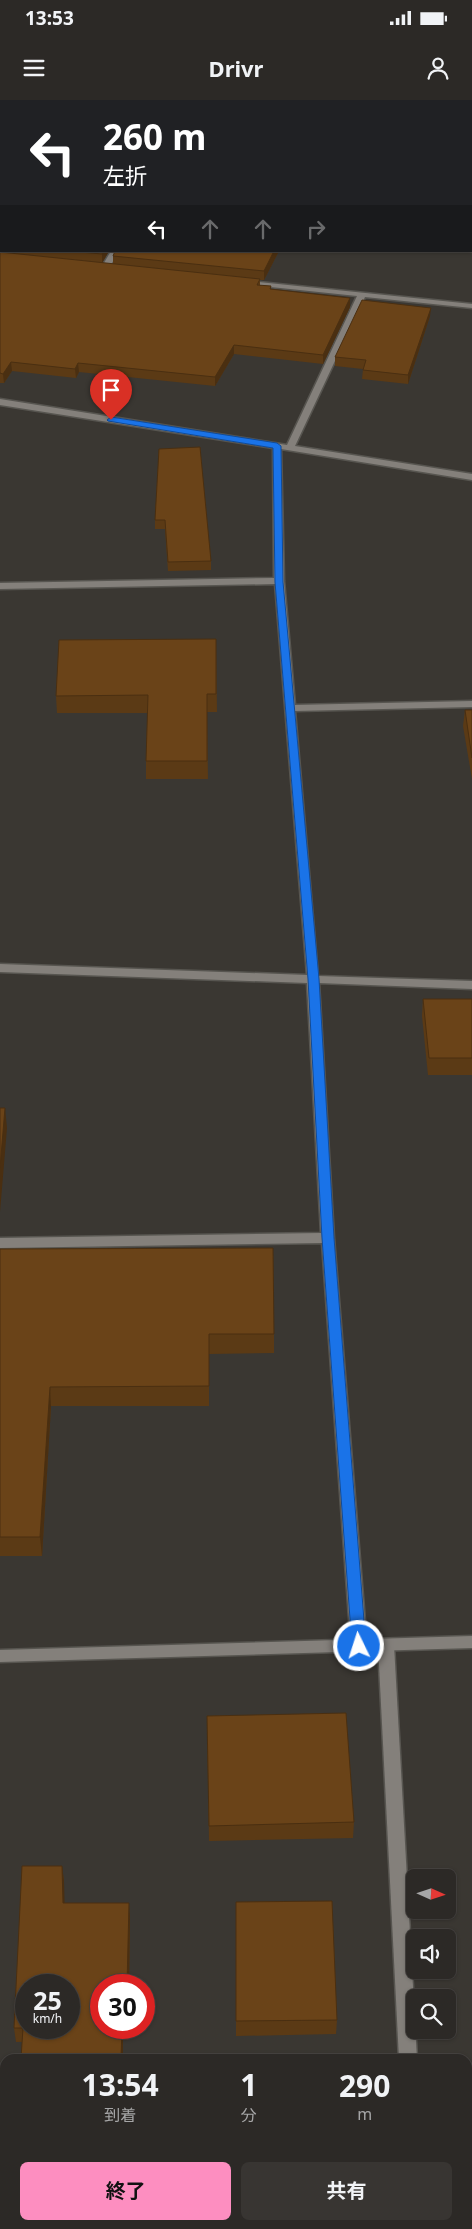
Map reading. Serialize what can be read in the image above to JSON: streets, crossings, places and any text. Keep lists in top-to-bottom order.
{
  "north": "right",
  "page": {
    "status": "13:53",
    "header": "Drivr",
    "turn": ["260 m", "左折"],
    "speed": "25 km/h",
    "limit": "30",
    "eta": [
      "13:54",
      "到着",
      "1",
      "分",
      "290",
      "m"
    ],
    "buttons": ["終了", "共有"]
  }
}
